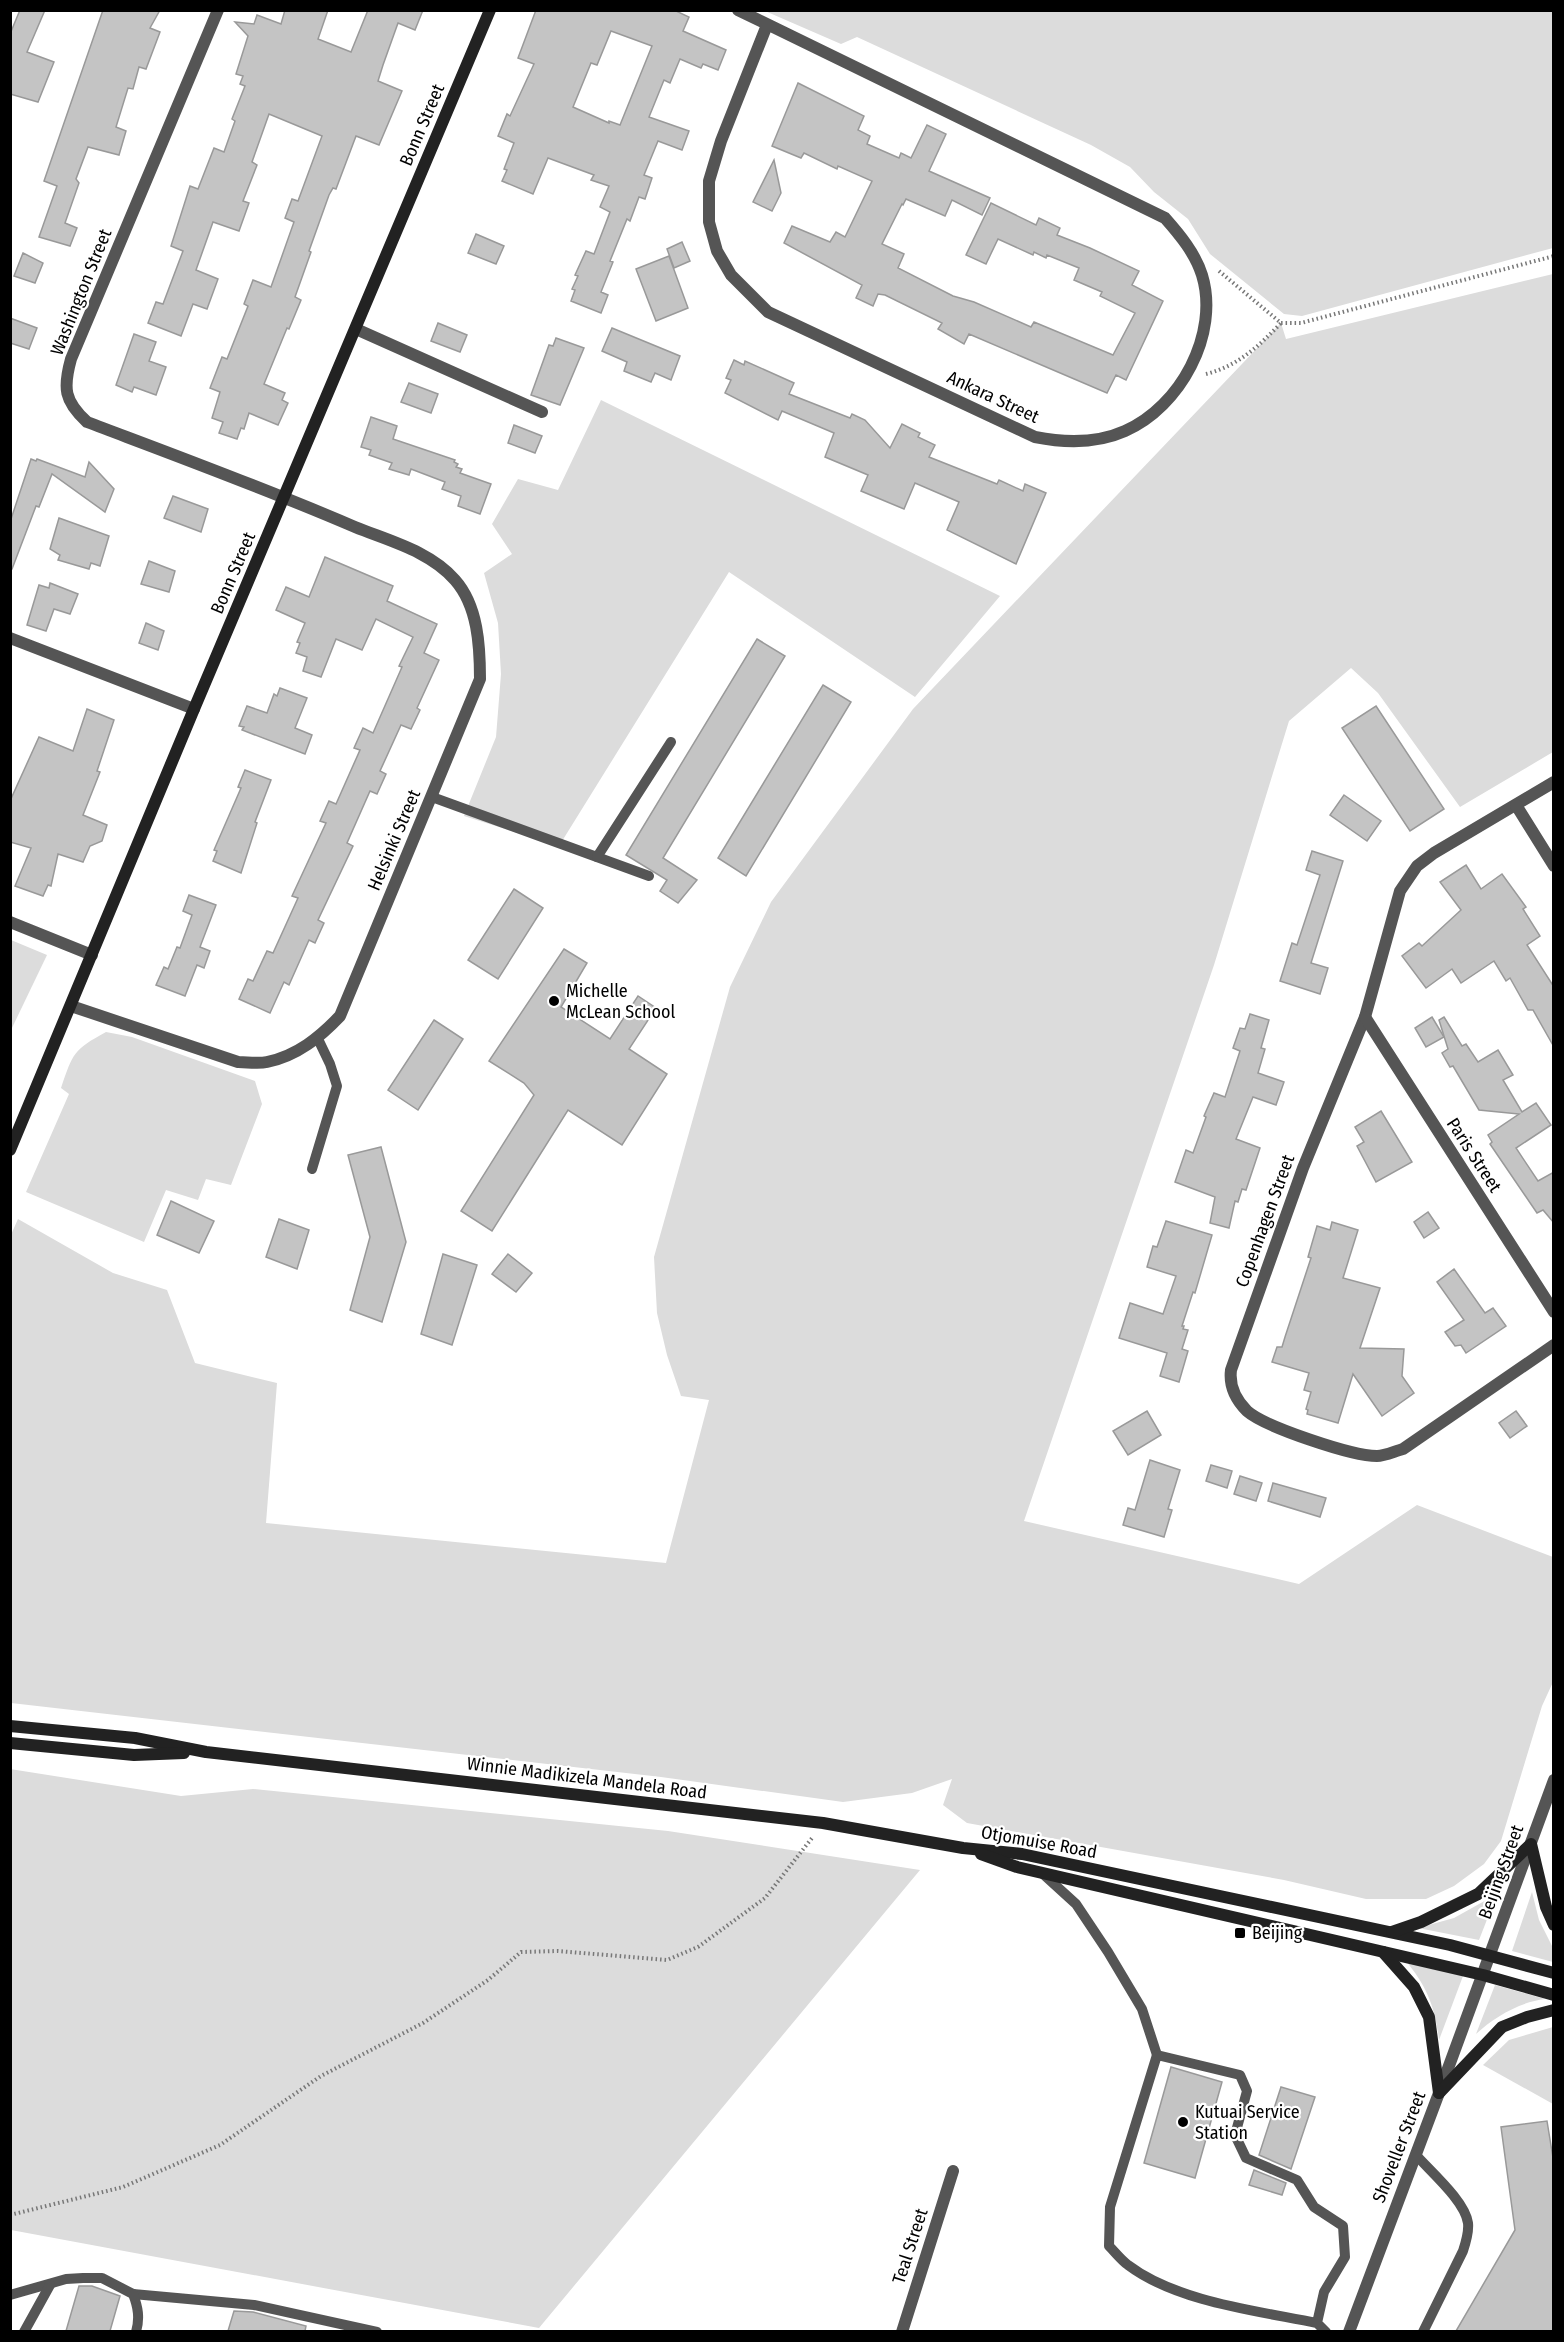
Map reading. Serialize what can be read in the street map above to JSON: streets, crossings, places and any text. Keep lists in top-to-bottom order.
{
  "streets": {
    "main road": ["Bonn Street", "Winnie Madikizela Mandela Road", "Otjomuise Road"],
    "street": [
      "Washington Street",
      "Ankara Street",
      "Helsinki Street",
      "Paris Street",
      "Copenhagen Street",
      "Beijing Street",
      "Shoveller Street",
      "Teal Street"
    ]
  },
  "crossings": [
    ["Bonn Street", "Washington Street"],
    ["Bonn Street", "Helsinki Street"],
    ["Washington Street", "Helsinki Street"],
    ["Paris Street", "Copenhagen Street"],
    ["Winnie Madikizela Mandela Road", "Otjomuise Road"],
    ["Otjomuise Road", "Beijing Street"],
    ["Otjomuise Road", "Shoveller Street"],
    ["Beijing Street", "Shoveller Street"]
  ],
  "places": {
    "other": ["Michelle McLean School", "Kutuai Service Station"],
    "transit": ["Beijing"]
  }
}
